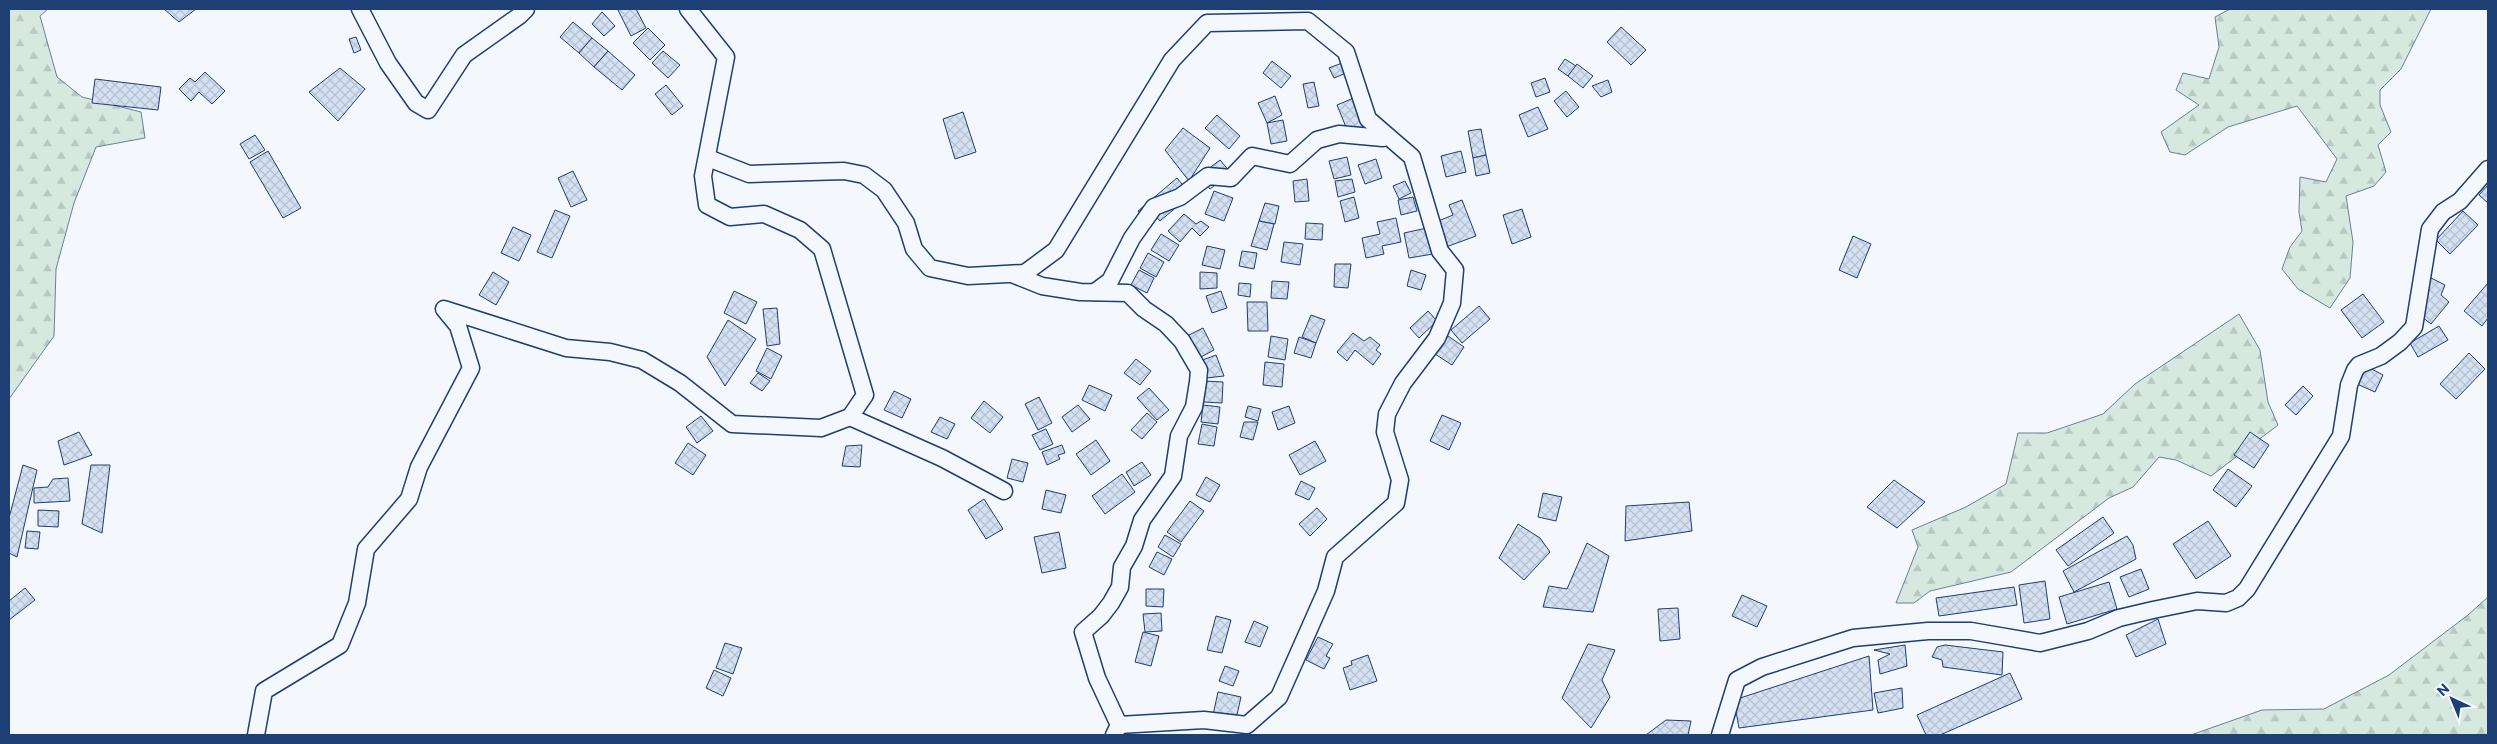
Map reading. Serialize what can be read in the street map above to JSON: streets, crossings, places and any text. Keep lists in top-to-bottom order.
{
  "north": "top left"
}
